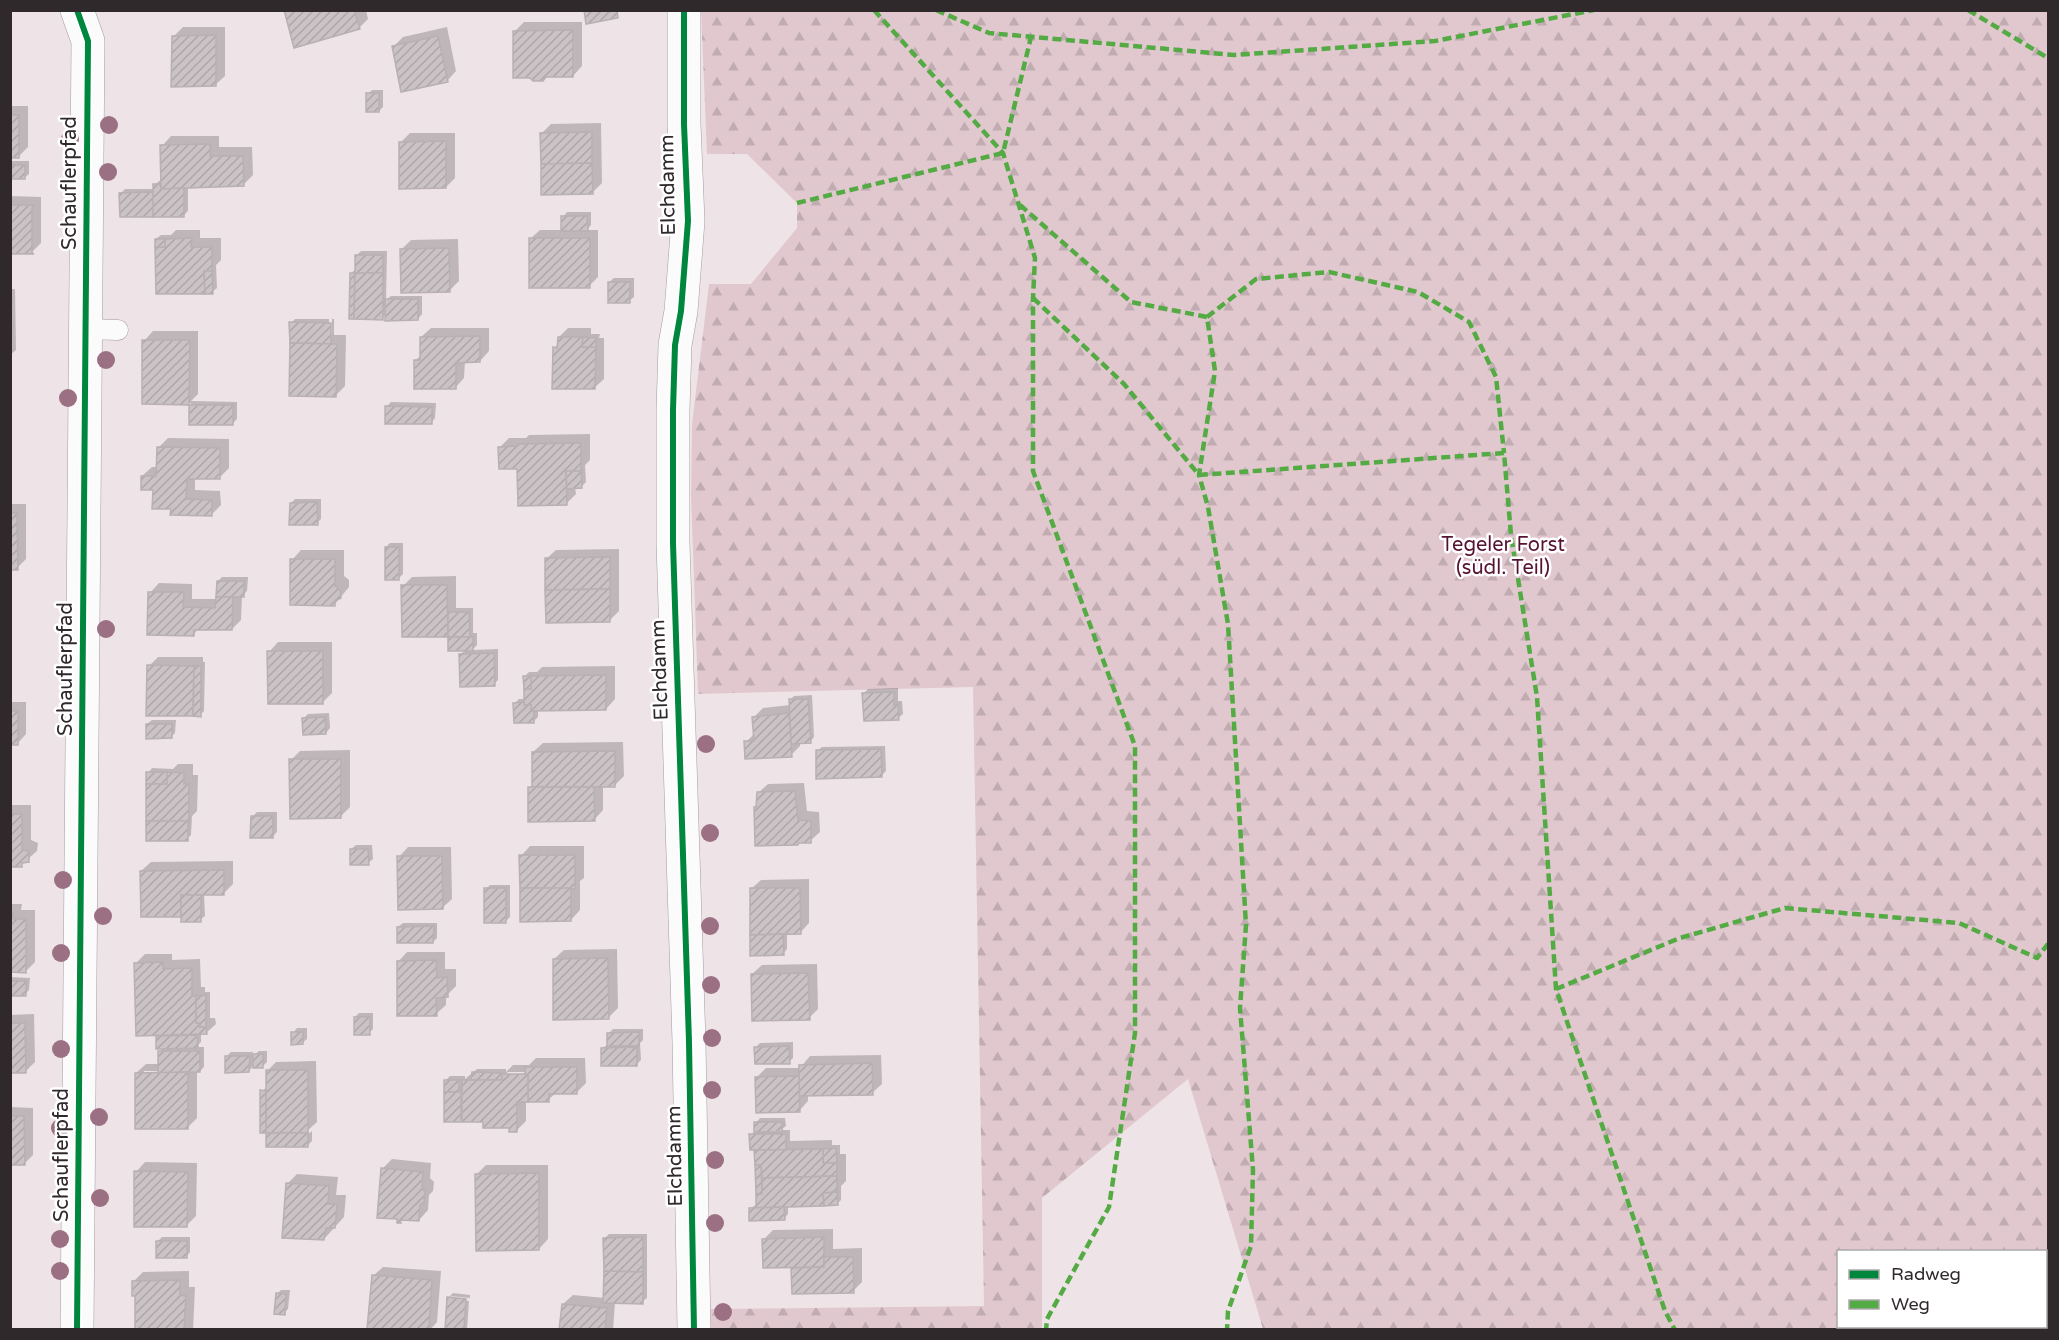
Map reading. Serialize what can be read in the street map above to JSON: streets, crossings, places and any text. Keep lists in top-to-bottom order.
{
  "streets": {
    "street": ["Schauflerpfad", "Elchdamm"]
  },
  "parks": ["Tegeler Forst (südl. Teil)"],
  "legend": ["Radweg", "Weg"]
}
